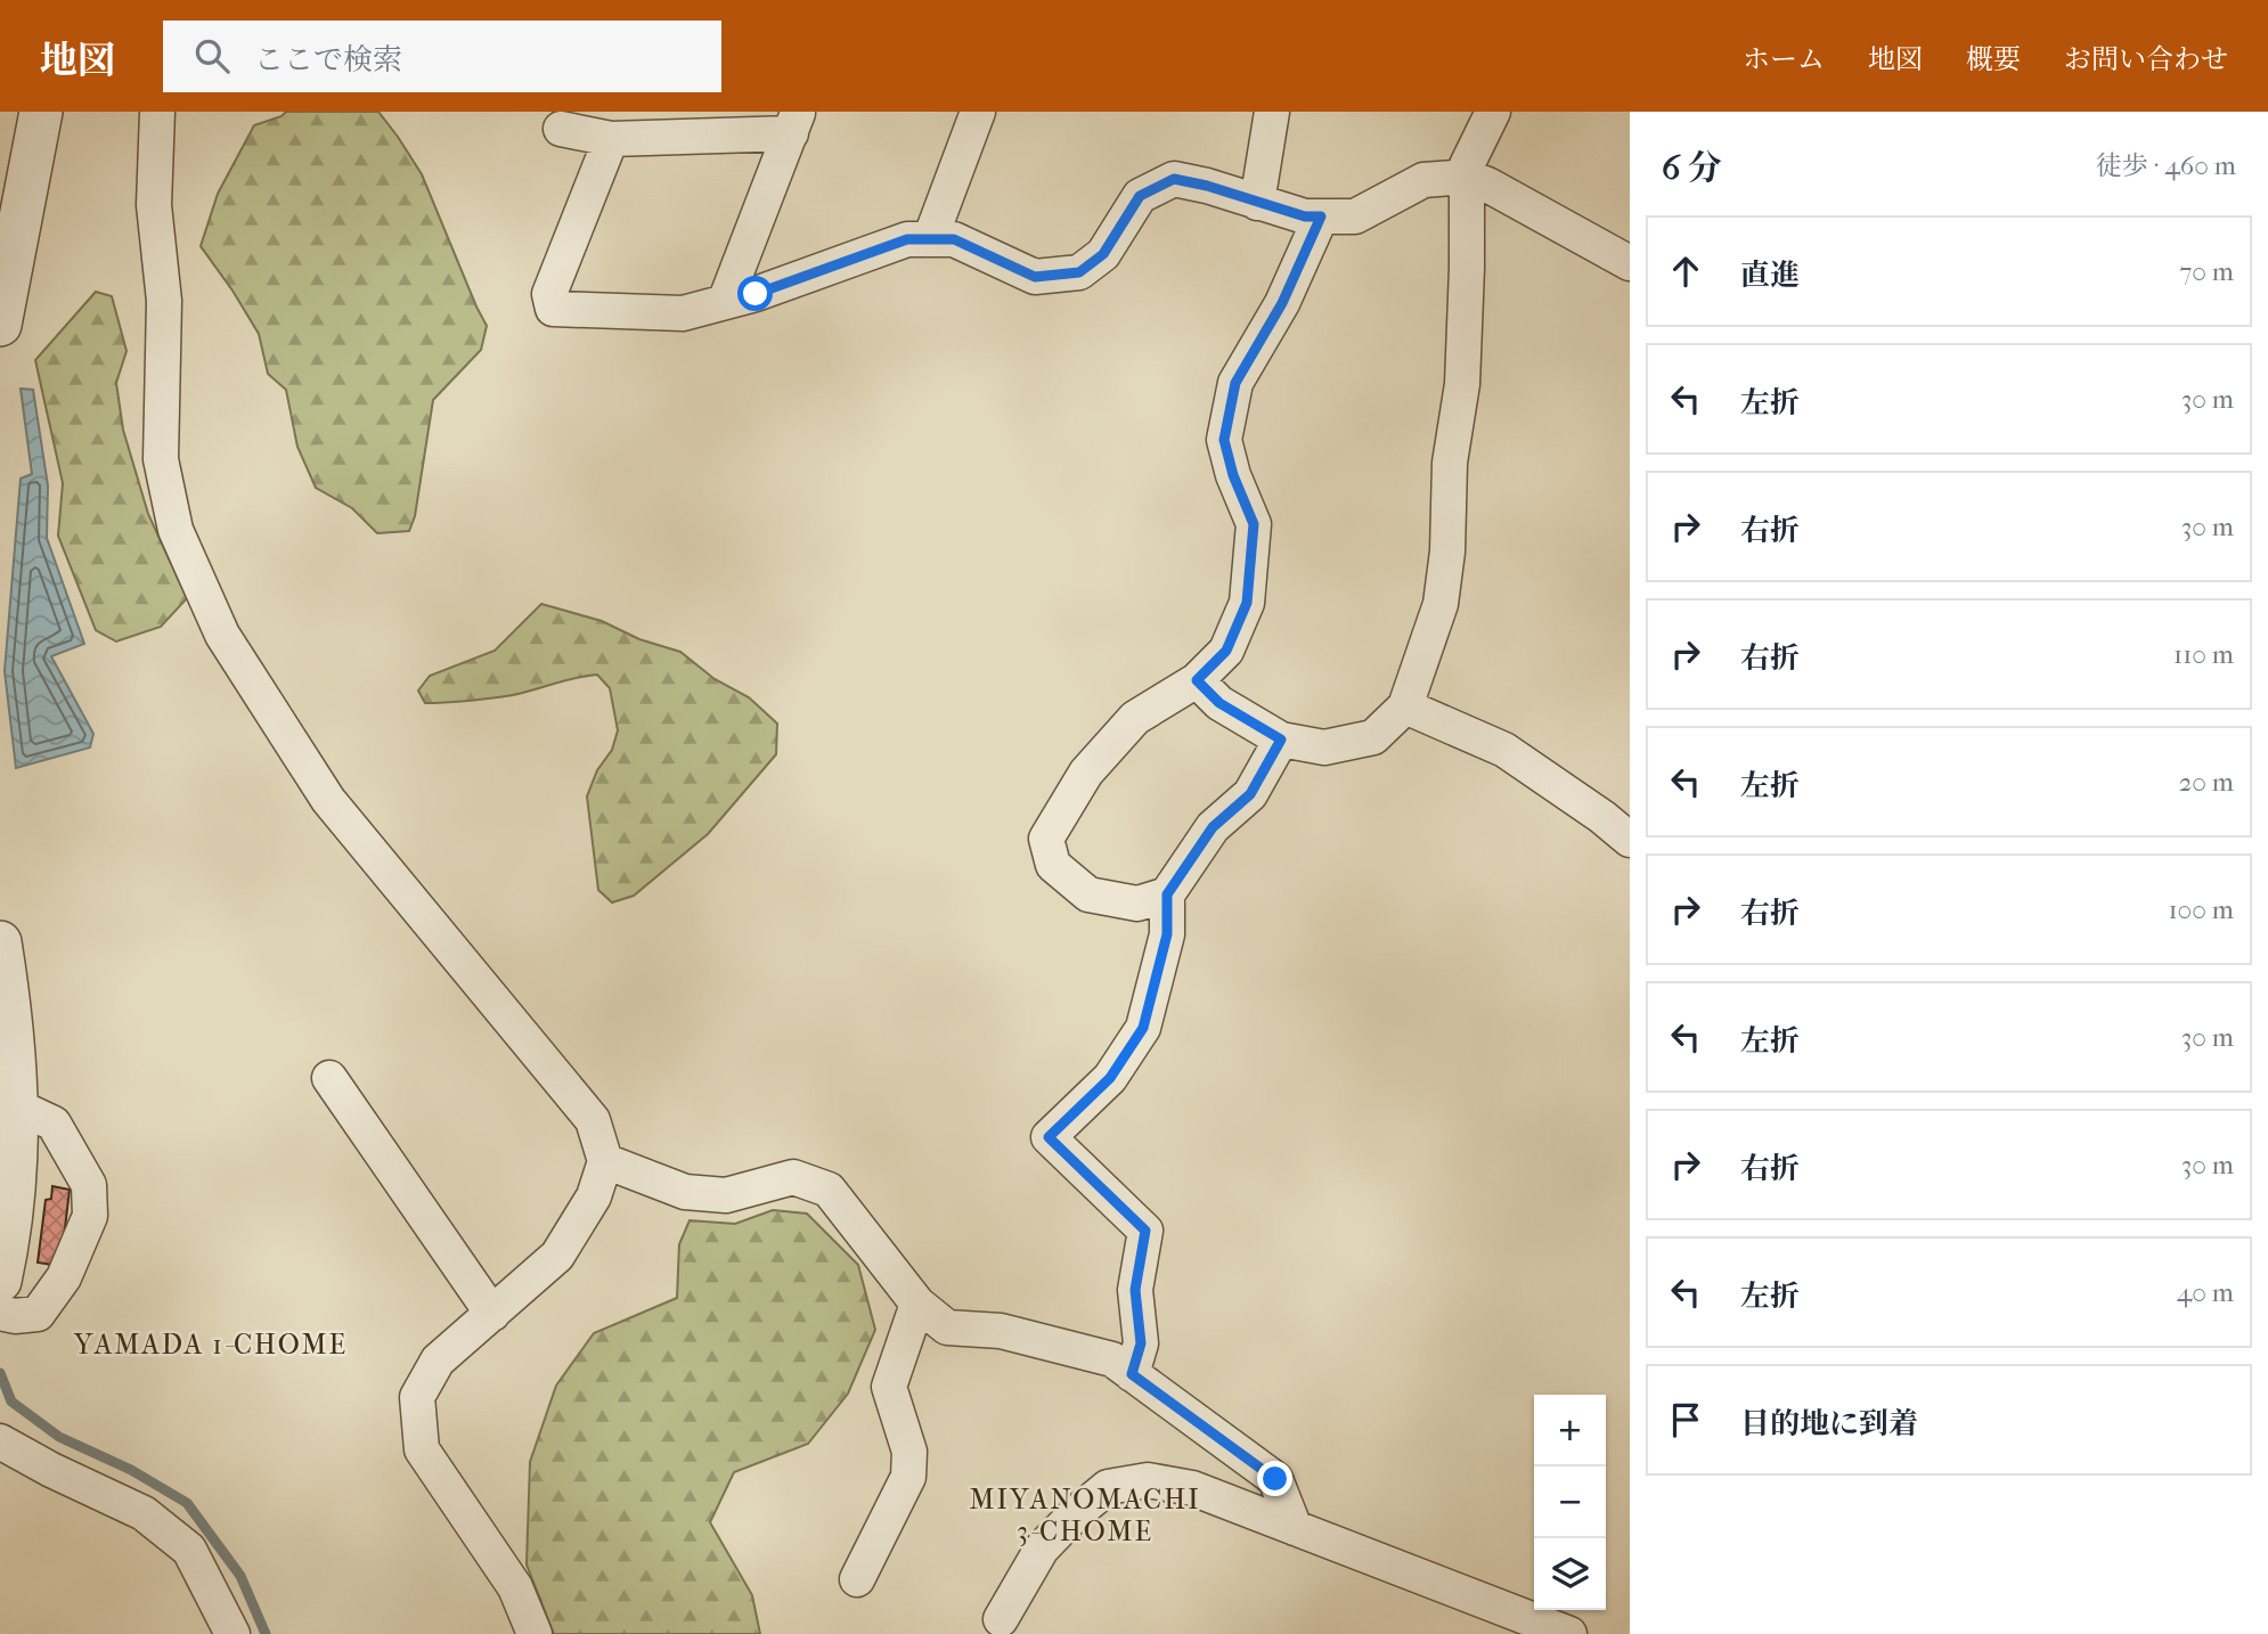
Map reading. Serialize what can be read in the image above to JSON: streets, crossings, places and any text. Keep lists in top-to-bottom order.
{
  "districts": ["YAMADA 1-CHOME", "MIYANOMACHI 3-CHOME"],
  "page": {
    "header": "地図",
    "search": "ここで検索",
    "nav": [
      "ホーム",
      "地図",
      "概要",
      "お問い合わせ"
    ],
    "heading": ["6 分", "徒歩 · 460 m"],
    "list": [
      ["直進", "70 m"],
      ["左折", "30 m"],
      ["右折", "30 m"],
      ["右折", "110 m"],
      ["左折", "20 m"],
      ["右折", "100 m"],
      ["左折", "30 m"],
      ["右折", "30 m"],
      ["左折", "40 m"],
      "目的地に到着"
    ],
    "map_buttons": ["+", "−"]
  }
}
